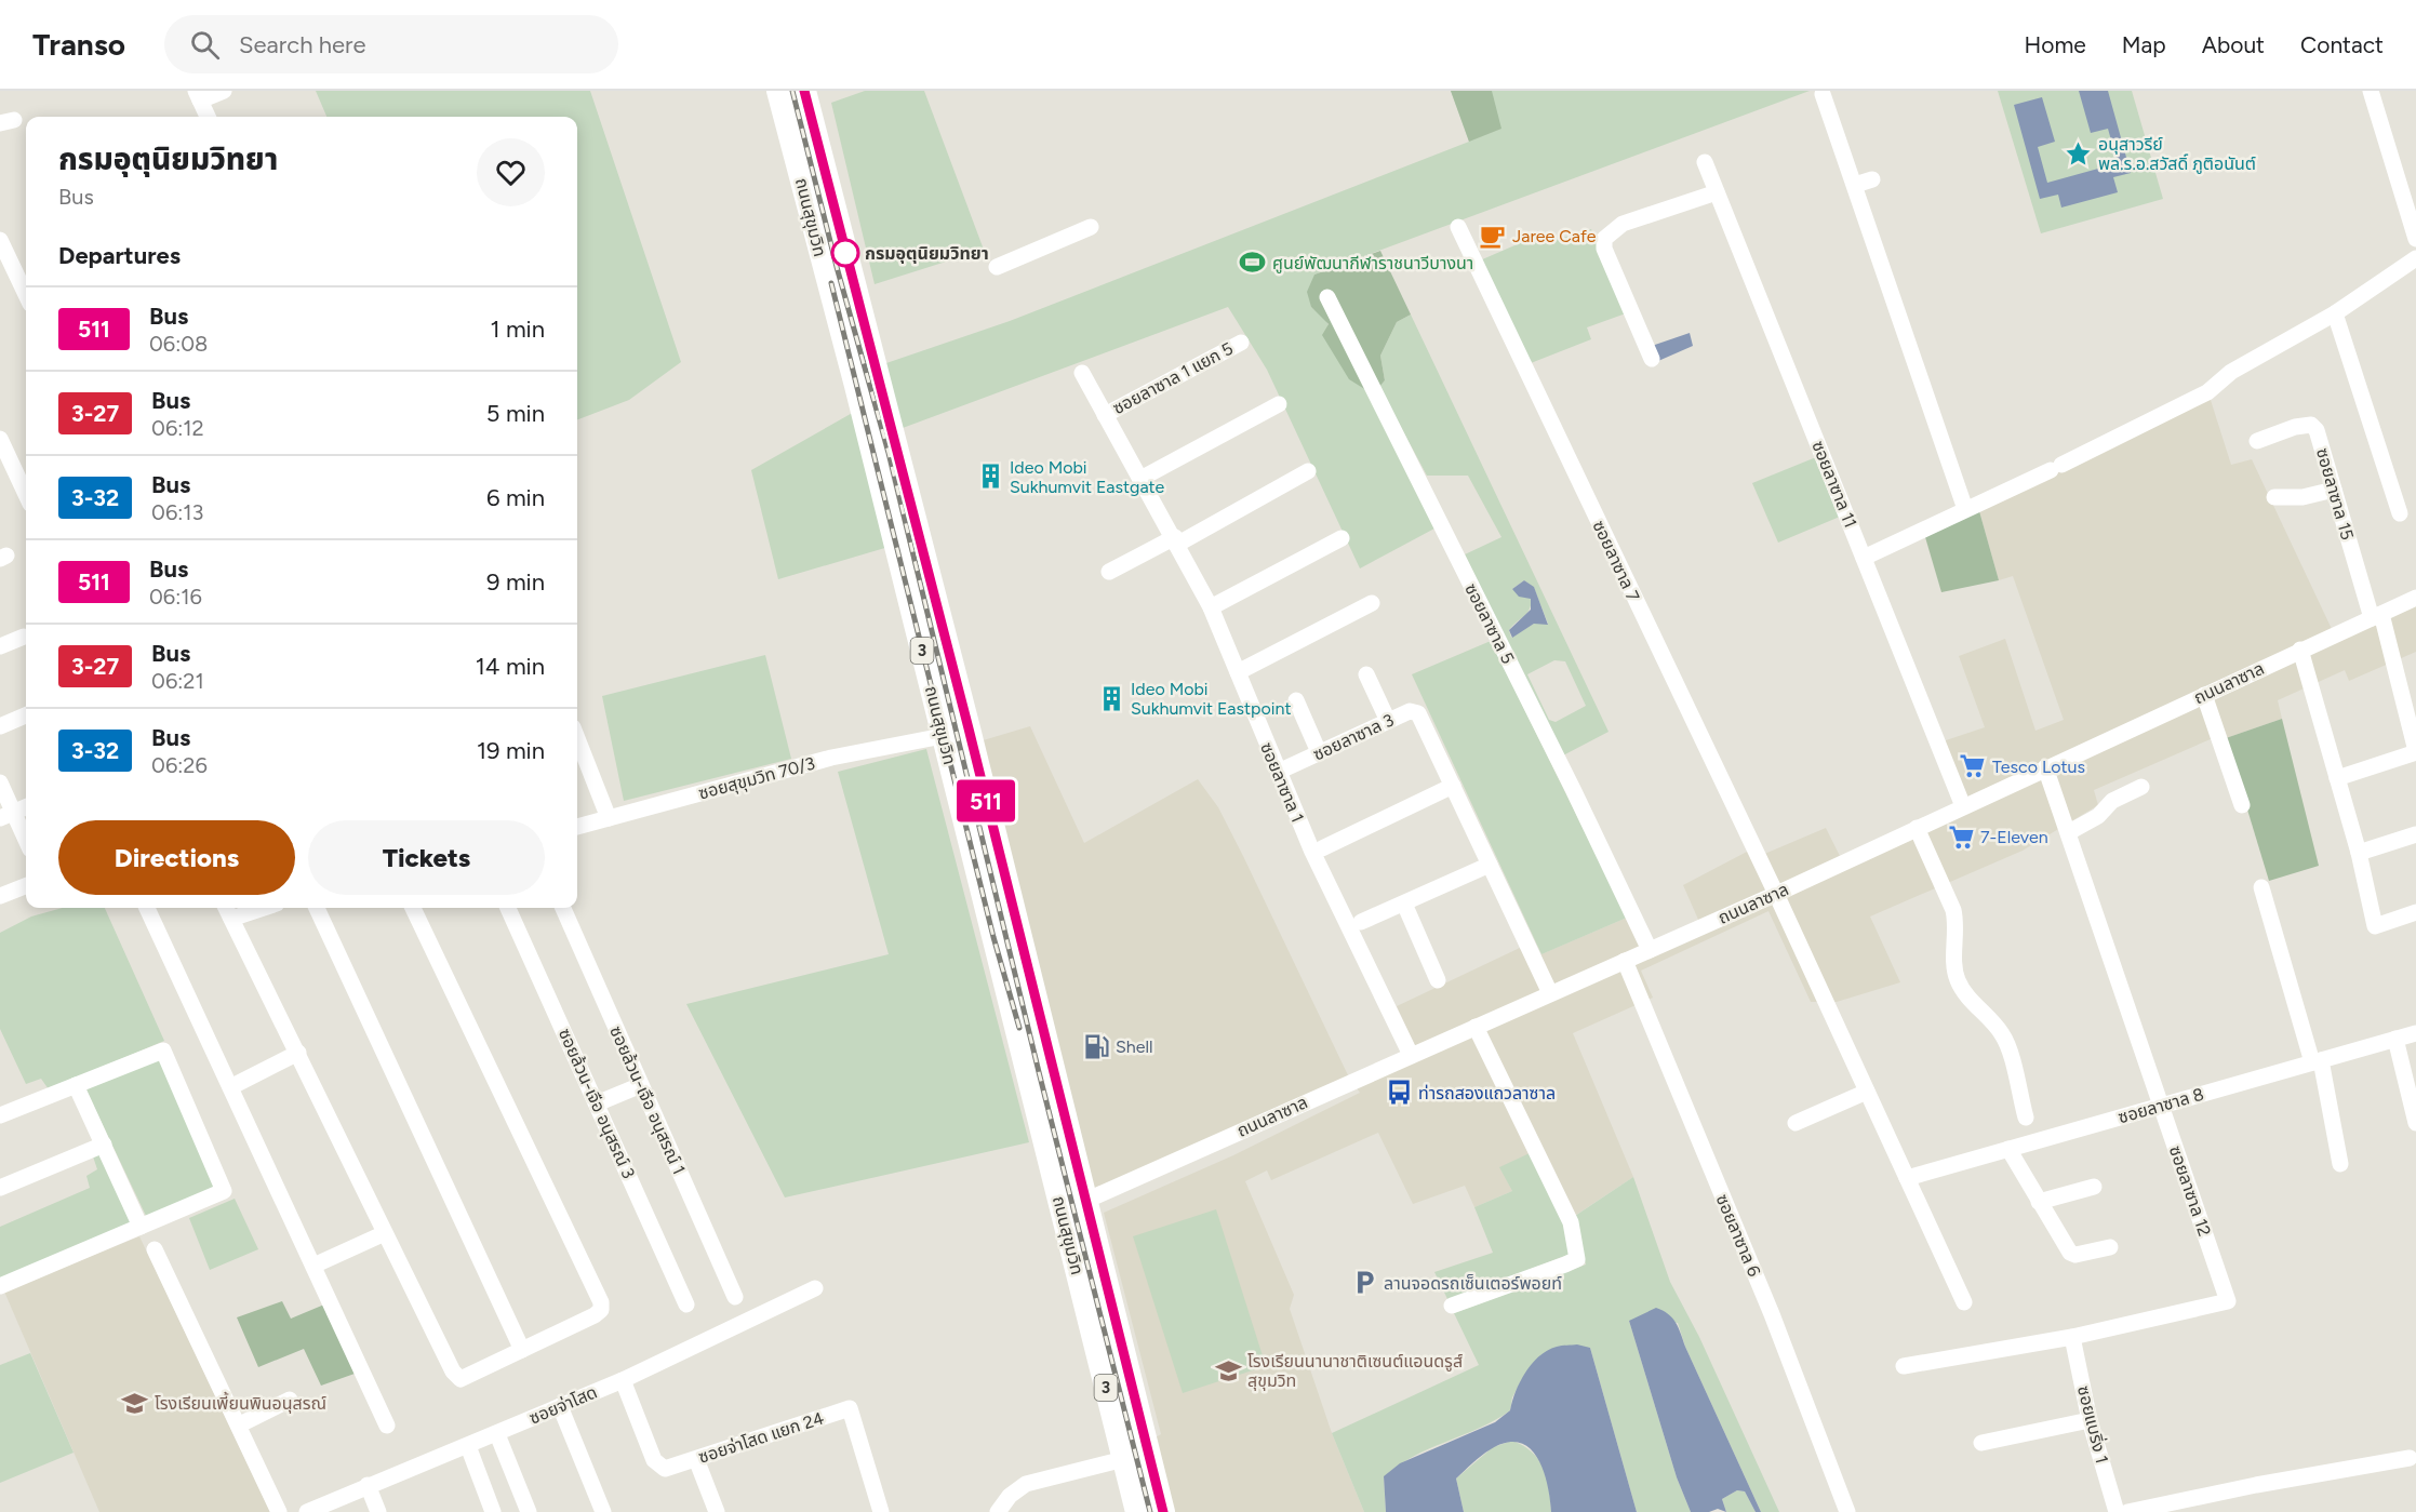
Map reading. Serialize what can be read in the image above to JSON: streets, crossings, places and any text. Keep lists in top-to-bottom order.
{
  "streets": {
    "highway": ["ถนนสุขุมวิท", "3"],
    "street": [
      "ซอยลาซาล 1 แยก 5",
      "ซอยลาซาล 11",
      "ซอยลาซาล 15",
      "ซอยลาซาล 7",
      "ซอยลาซาล 5",
      "ถนนลาซาล",
      "ซอยลาซาล 3",
      "ซอยสุขุมวิท 70/3",
      "ซอยลาซาล 1",
      "ซอยล้วน-เจือ อนุสรณ์ 1",
      "ซอยล้วน-เจือ อนุสรณ์ 3",
      "ซอยลาซาล 8",
      "ซอยลาซาล 12",
      "ซอยลาซาล 6",
      "ซอยจ่าโสด",
      "ซอยแบริ่ง 1",
      "ซอยจ่าโสด แยก 24"
    ]
  },
  "crossings": [
    ["ถนนสุขุมวิท", "ถนนลาซาล"],
    ["ถนนสุขุมวิท", "ซอยสุขุมวิท 70/3"],
    ["ซอยลาซาล 1 แยก 5", "ซอยลาซาล 1"],
    ["ซอยลาซาล 11", "ถนนลาซาล"],
    ["ซอยลาซาล 15", "ถนนลาซาล"],
    ["ซอยลาซาล 7", "ถนนลาซาล"],
    ["ซอยลาซาล 5", "ถนนลาซาล"],
    ["ถนนลาซาล", "ซอยลาซาล 3"],
    ["ถนนลาซาล", "ซอยลาซาล 1"],
    ["ถนนลาซาล", "ซอยลาซาล 12"],
    ["ถนนลาซาล", "ซอยลาซาล 6"],
    ["ซอยลาซาล 8", "ซอยลาซาล 12"],
    ["ซอยลาซาล 12", "ซอยแบริ่ง 1"],
    ["ซอยจ่าโสด", "ซอยจ่าโสด แยก 24"]
  ],
  "places": {
    "place": ["อนุสาวรีย์ พล.ร.อ.สวัสดิ์ ภูติอนันต์"],
    "cafe": ["Jaree Cafe"],
    "other": ["กรมอุตุนิยมวิทยา"],
    "sports": ["ศูนย์พัฒนากีฬาราชนาวีบางนา"],
    "building": ["Ideo Mobi Sukhumvit Eastgate", "Ideo Mobi Sukhumvit Eastpoint"],
    "supermarket": ["Tesco Lotus", "7-Eleven"],
    "fuel station": ["Shell"],
    "bus stop": ["ท่ารถสองแถวลาซาล"],
    "parking": ["ลานจอดรถเซ็นเตอร์พอยท์"],
    "school or university": ["โรงเรียนนานาชาติเซนต์แอนดรูส์ สุขุมวิท", "โรงเรียนเพี้ยนพินอนุสรณ์"]
  },
  "lines": ["bus line 511"],
  "page": {
    "header": "Transo",
    "search": "Search here",
    "nav": [
      "Home",
      "Map",
      "About",
      "Contact"
    ],
    "on_map": "511",
    "heading": [
      ["กรมอุตุนิยมวิทยา", "Bus"],
      "Departures"
    ],
    "list": [
      {
        "mark": "511",
        "name": "Bus",
        "note": "06:08",
        "value": "1 min"
      },
      {
        "mark": "3-27",
        "name": "Bus",
        "note": "06:12",
        "value": "5 min"
      },
      {
        "mark": "3-32",
        "name": "Bus",
        "note": "06:13",
        "value": "6 min"
      },
      {
        "mark": "511",
        "name": "Bus",
        "note": "06:16",
        "value": "9 min"
      },
      {
        "mark": "3-27",
        "name": "Bus",
        "note": "06:21",
        "value": "14 min"
      },
      {
        "mark": "3-32",
        "name": "Bus",
        "note": "06:26",
        "value": "19 min"
      }
    ],
    "buttons": ["Directions", "Tickets"]
  }
}
